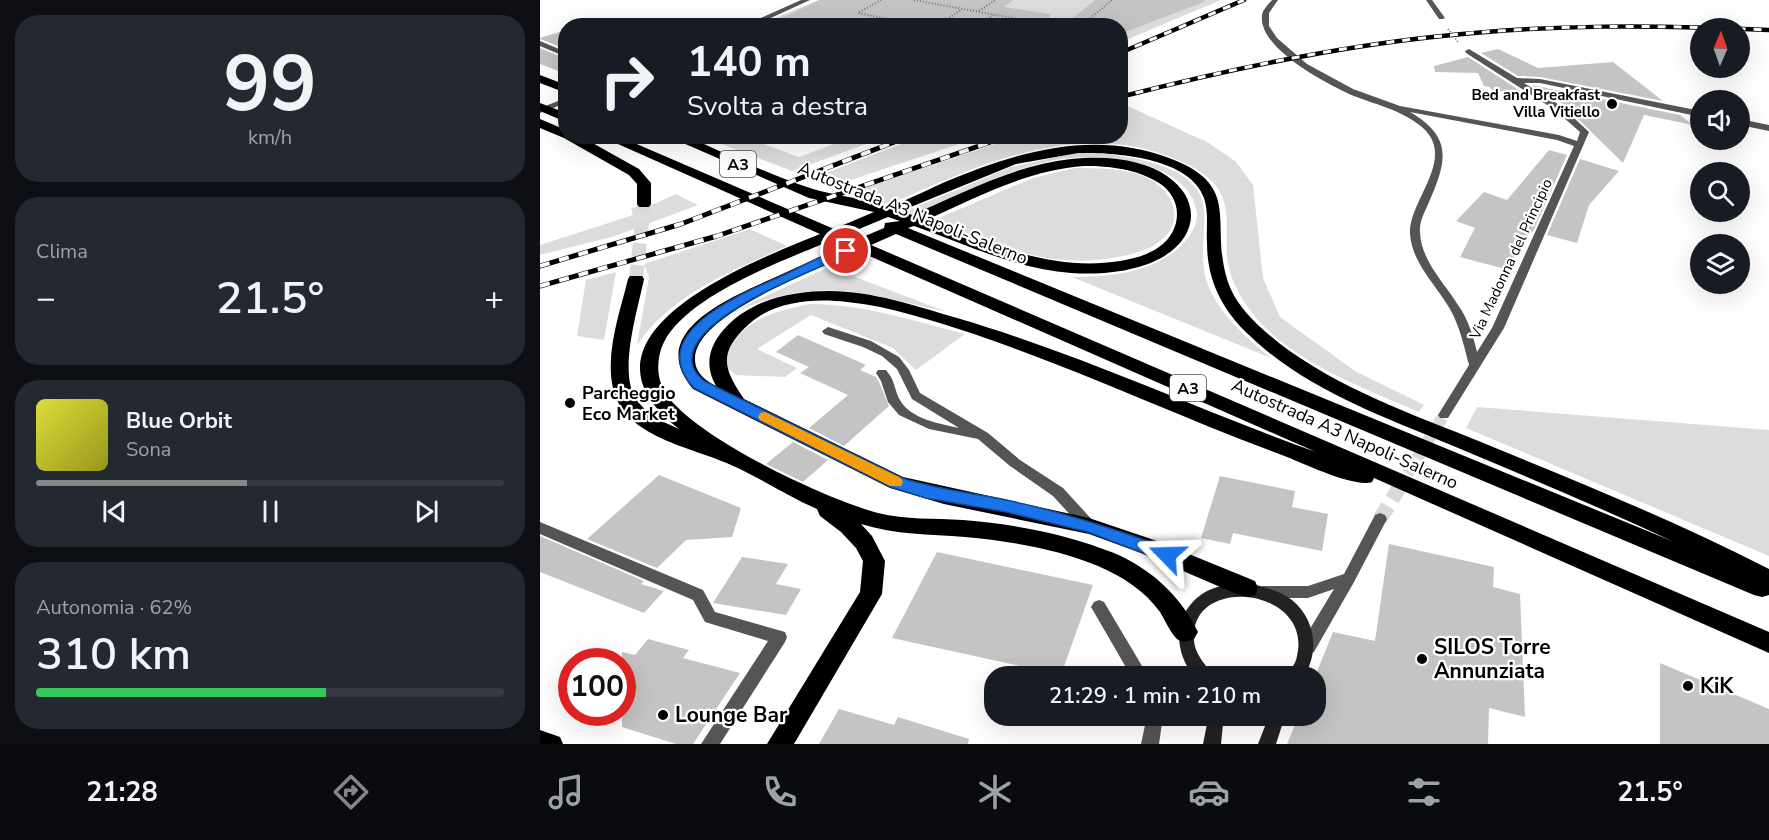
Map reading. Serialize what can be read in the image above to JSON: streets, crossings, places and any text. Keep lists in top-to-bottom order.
{
  "streets": {
    "highway": ["A3", "Autostrada A3 Napoli-Salerno"],
    "street": ["Via Madonna del Principio"]
  },
  "places": [
    "Bed and Breakfast Villa Vitiello",
    "Parcheggio Eco Market",
    "SILOS Torre Annunziata",
    "KiK",
    "Lounge Bar"
  ],
  "north": "top",
  "page": {
    "tile": [
      ["99", "km/h"],
      "Clima",
      ["Autonomia · 62%", "310 km"]
    ],
    "turn": ["140 m", "Svolta a destra"],
    "heat": ["−", "21.5°", "+"],
    "song": ["Blue Orbit", "Sona"],
    "limit": "100",
    "trip": "21:29 · 1 min · 210 m",
    "tabs": ["21:28", "21.5°"]
  }
}
